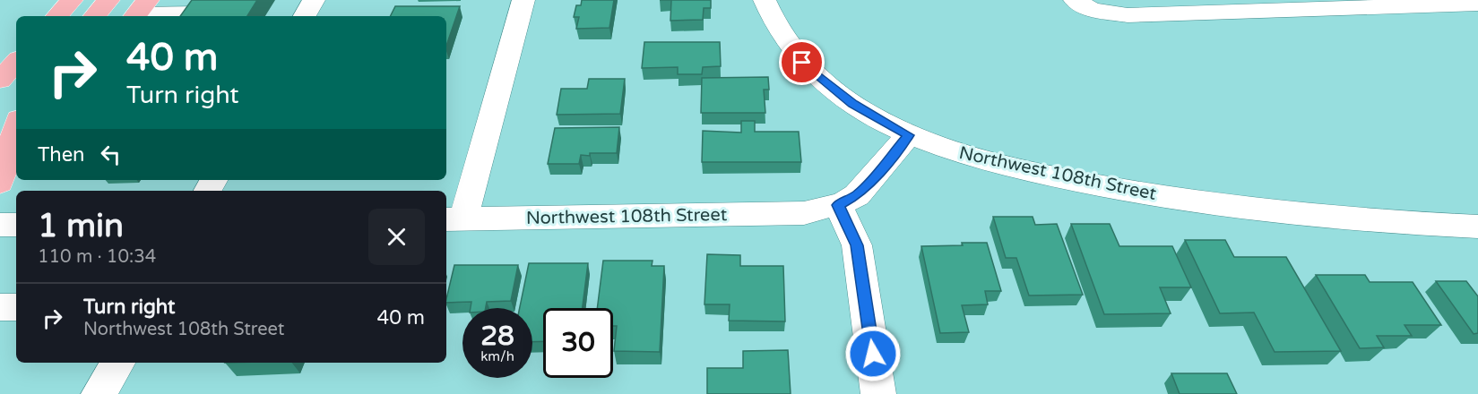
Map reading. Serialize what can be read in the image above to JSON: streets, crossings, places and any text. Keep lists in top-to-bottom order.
{
  "streets": {
    "street": ["Northwest 108th Street"]
  },
  "page": {
    "turn": ["40 m", "Turn right"],
    "then": "Then",
    "heading": ["1 min", "110 m · 10:34"],
    "list": [
      {
        "name": "Turn right",
        "note": "Northwest 108th Street",
        "value": "40 m"
      }
    ],
    "speed": "28 km/h",
    "limit": "30"
  }
}
